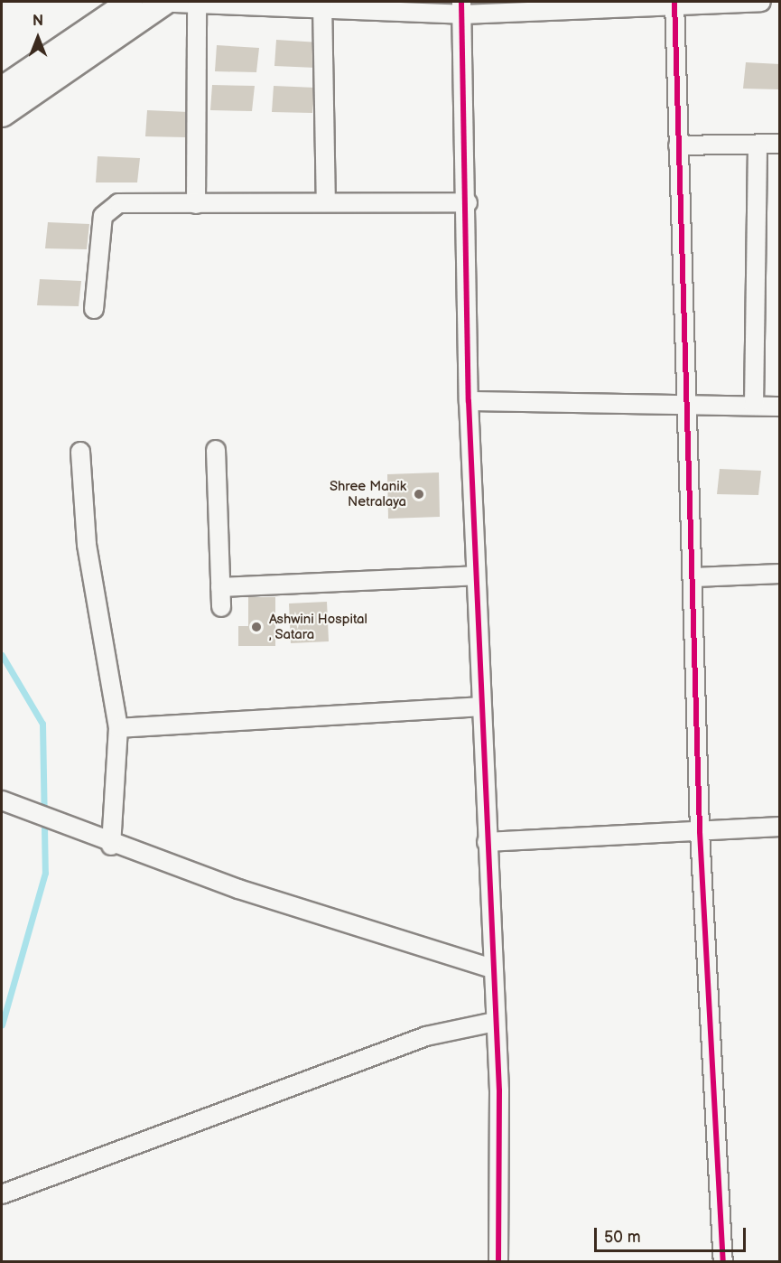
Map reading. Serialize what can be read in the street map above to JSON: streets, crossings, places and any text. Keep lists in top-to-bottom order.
{
  "places": ["Shree Manik Netralaya", "Ashwini Hospital , Satara"],
  "scale_bar": "50 m",
  "north": "top"
}
